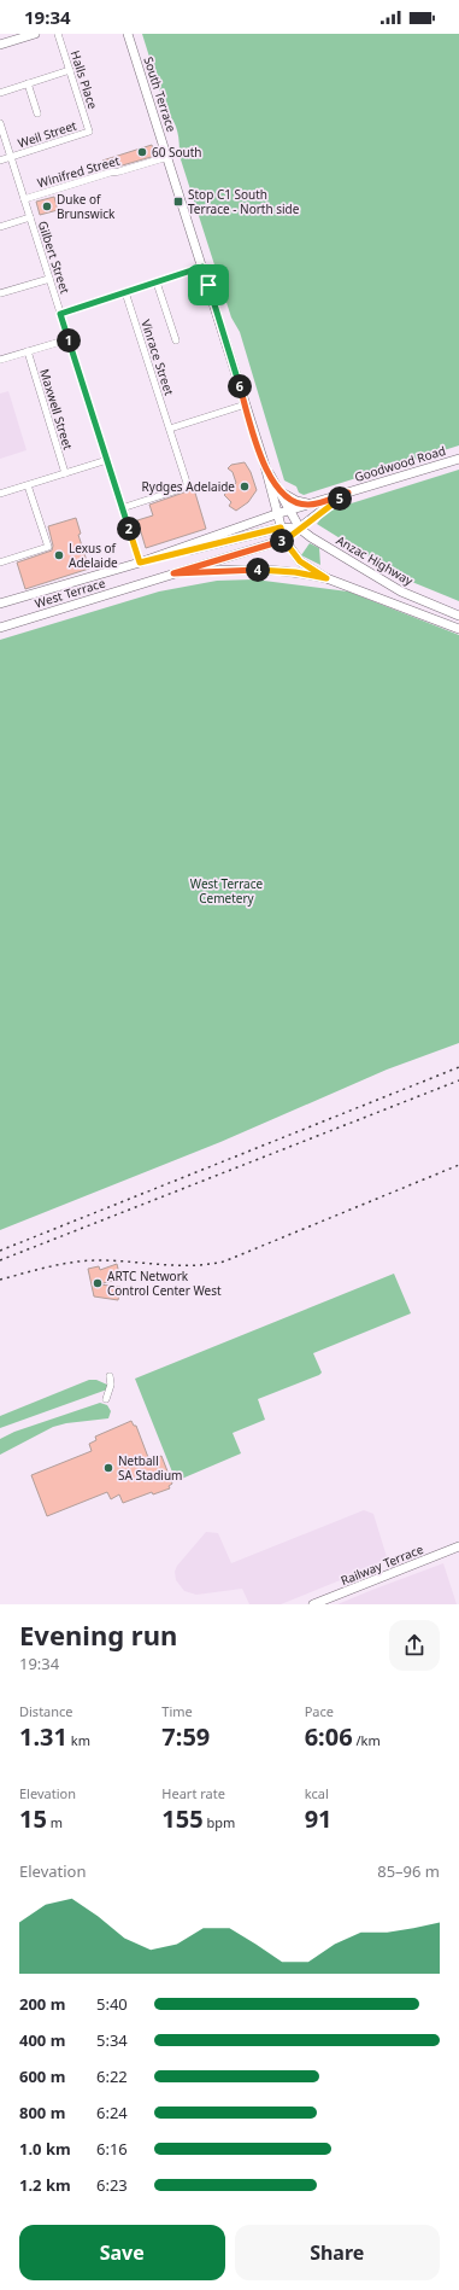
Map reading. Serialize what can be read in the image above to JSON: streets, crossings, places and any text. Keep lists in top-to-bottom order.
{
  "streets": {
    "main road": [
      "South Terrace",
      "Goodwood Road",
      "Anzac Highway",
      "West Terrace",
      "Railway Terrace"
    ],
    "street": [
      "Halls Place",
      "Weil Street",
      "Winifred Street",
      "Gilbert Street",
      "Vinrace Street",
      "Maxwell Street"
    ]
  },
  "crossings": [
    ["Halls Place", "Weil Street"],
    ["South Terrace", "Winifred Street"],
    ["South Terrace", "Goodwood Road"],
    ["South Terrace", "Anzac Highway"],
    ["South Terrace", "West Terrace"],
    ["Weil Street", "Gilbert Street"],
    ["Winifred Street", "Gilbert Street"],
    ["Gilbert Street", "Vinrace Street"],
    ["Gilbert Street", "West Terrace"],
    ["Goodwood Road", "Anzac Highway"],
    ["Goodwood Road", "West Terrace"],
    ["Anzac Highway", "West Terrace"]
  ],
  "parks": ["West Terrace Cemetery"],
  "places": {
    "other": [
      "60 South",
      "Duke of Brunswick",
      "Rydges Adelaide",
      "Lexus of Adelaide",
      "ARTC Network Control Center West",
      "Netball SA Stadium"
    ],
    "transit": ["Stop C1 South Terrace - North side"]
  },
  "page": {
    "status": "19:34",
    "pins": [
      "1",
      "6",
      "5",
      "2",
      "3",
      "4"
    ],
    "heading": ["Evening run", "19:34"],
    "stats": [
      ["Distance", "1.31 km"],
      ["Time", "7:59"],
      ["Pace", "6:06 /km"],
      ["Elevation", "15 m"],
      ["Heart rate", "155 bpm"],
      ["kcal", "91"]
    ],
    "chart": ["Elevation", "85–96 m"],
    "list": [
      {
        "name": "200 m",
        "note": "5:40"
      },
      {
        "name": "400 m",
        "note": "5:34"
      },
      {
        "name": "600 m",
        "note": "6:22"
      },
      {
        "name": "800 m",
        "note": "6:24"
      },
      {
        "name": "1.0 km",
        "note": "6:16"
      },
      {
        "name": "1.2 km",
        "note": "6:23"
      }
    ],
    "buttons": ["Save", "Share"]
  }
}
